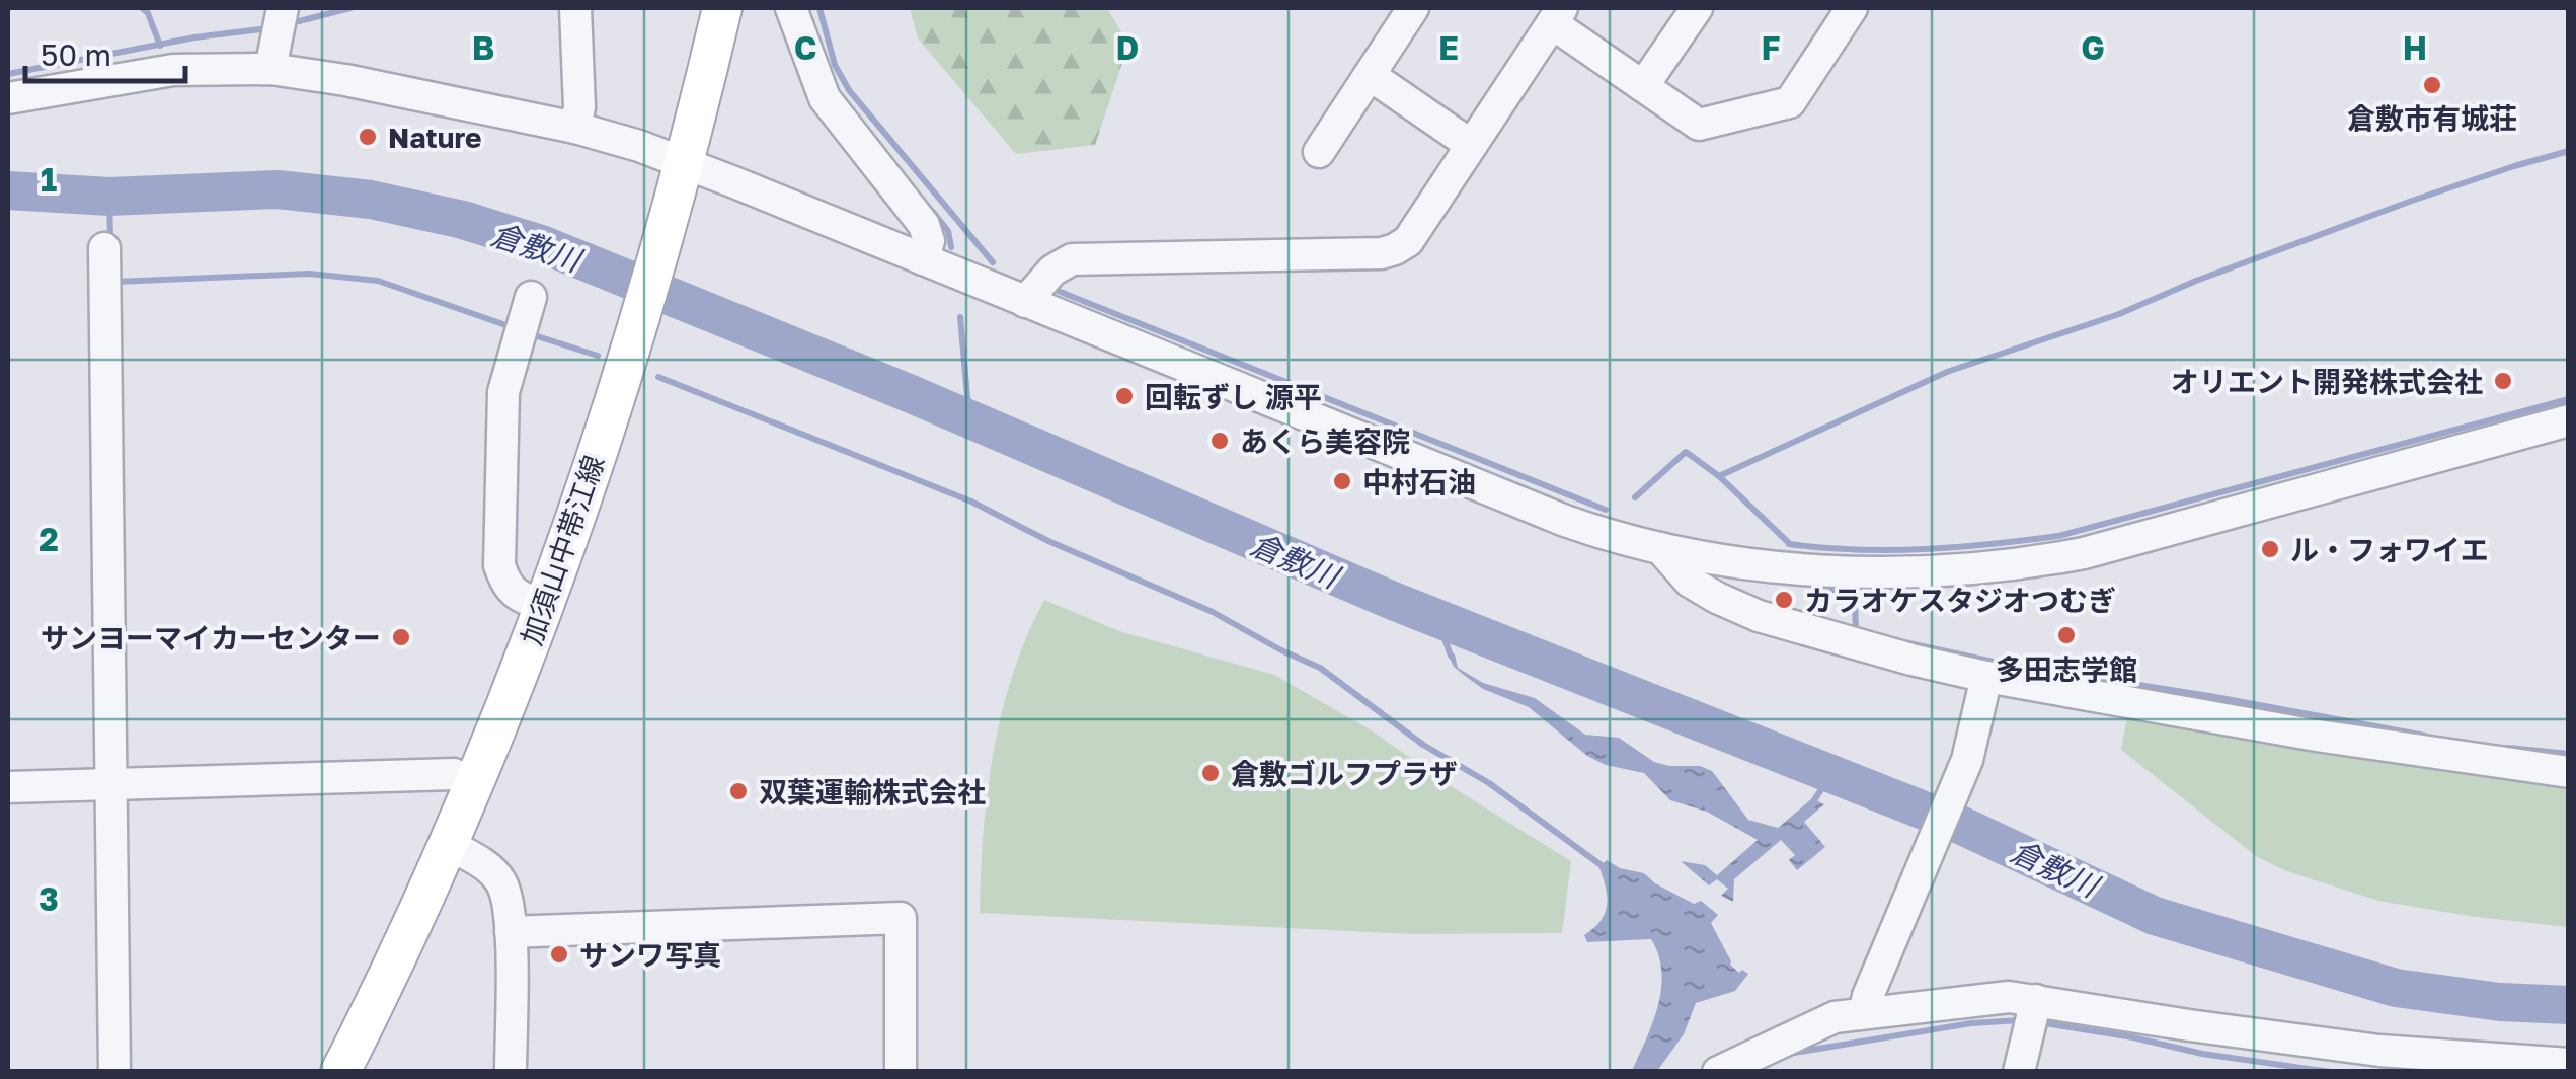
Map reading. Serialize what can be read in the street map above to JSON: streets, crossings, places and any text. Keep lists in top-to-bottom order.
{
  "streets": {
    "main road": ["加須山中帯江線"]
  },
  "water": ["倉敷川"],
  "places": [
    "倉敷市有城荘",
    "Nature",
    "オリエント開発株式会社",
    "回転ずし 源平",
    "あくら美容院",
    "中村石油",
    "ル・フォワイエ",
    "カラオケスタジオつむぎ",
    "多田志学館",
    "サンヨーマイカーセンター",
    "倉敷ゴルフプラザ",
    "双葉運輸株式会社",
    "サンワ写真"
  ],
  "scale_bar": "50 m",
  "grid": {
    "columns": [
      "B",
      "C",
      "D",
      "E",
      "F",
      "G",
      "H"
    ],
    "rows": ["1", "2", "3"]
  }
}
